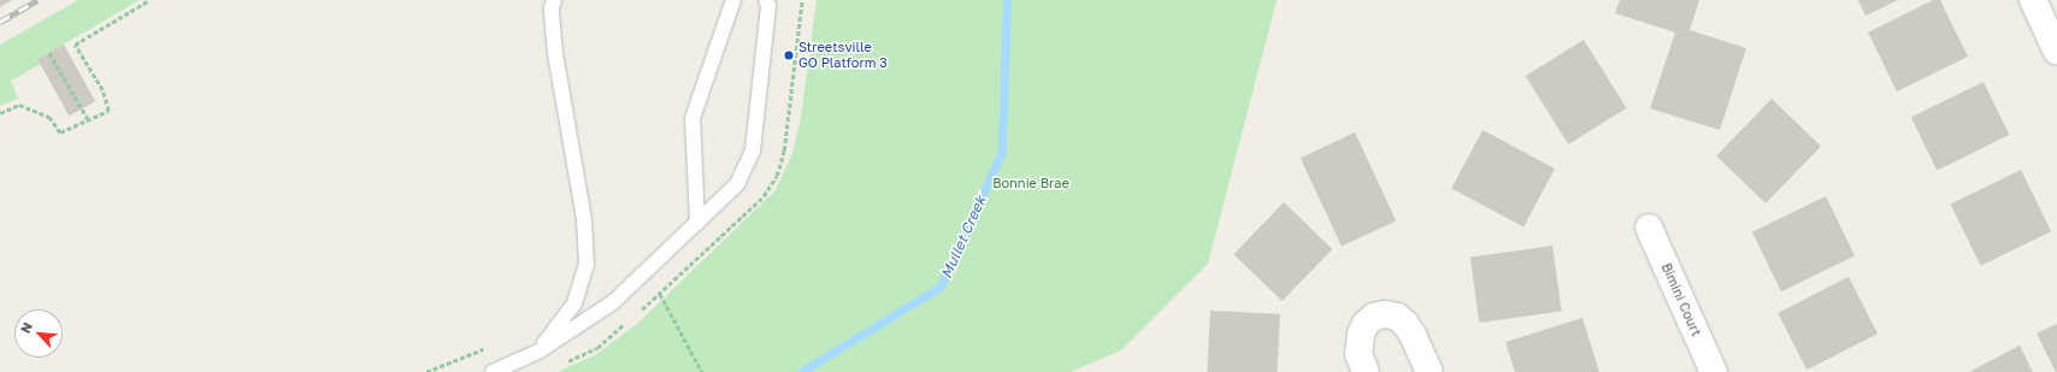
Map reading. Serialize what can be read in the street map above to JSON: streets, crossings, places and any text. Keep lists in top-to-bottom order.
{
  "streets": {
    "street": ["Bimini Court"]
  },
  "water": ["Mullet Creek"],
  "parks": ["Bonnie Brae"],
  "places": ["Streetsville GO Platform 3"],
  "north": "top left"
}
